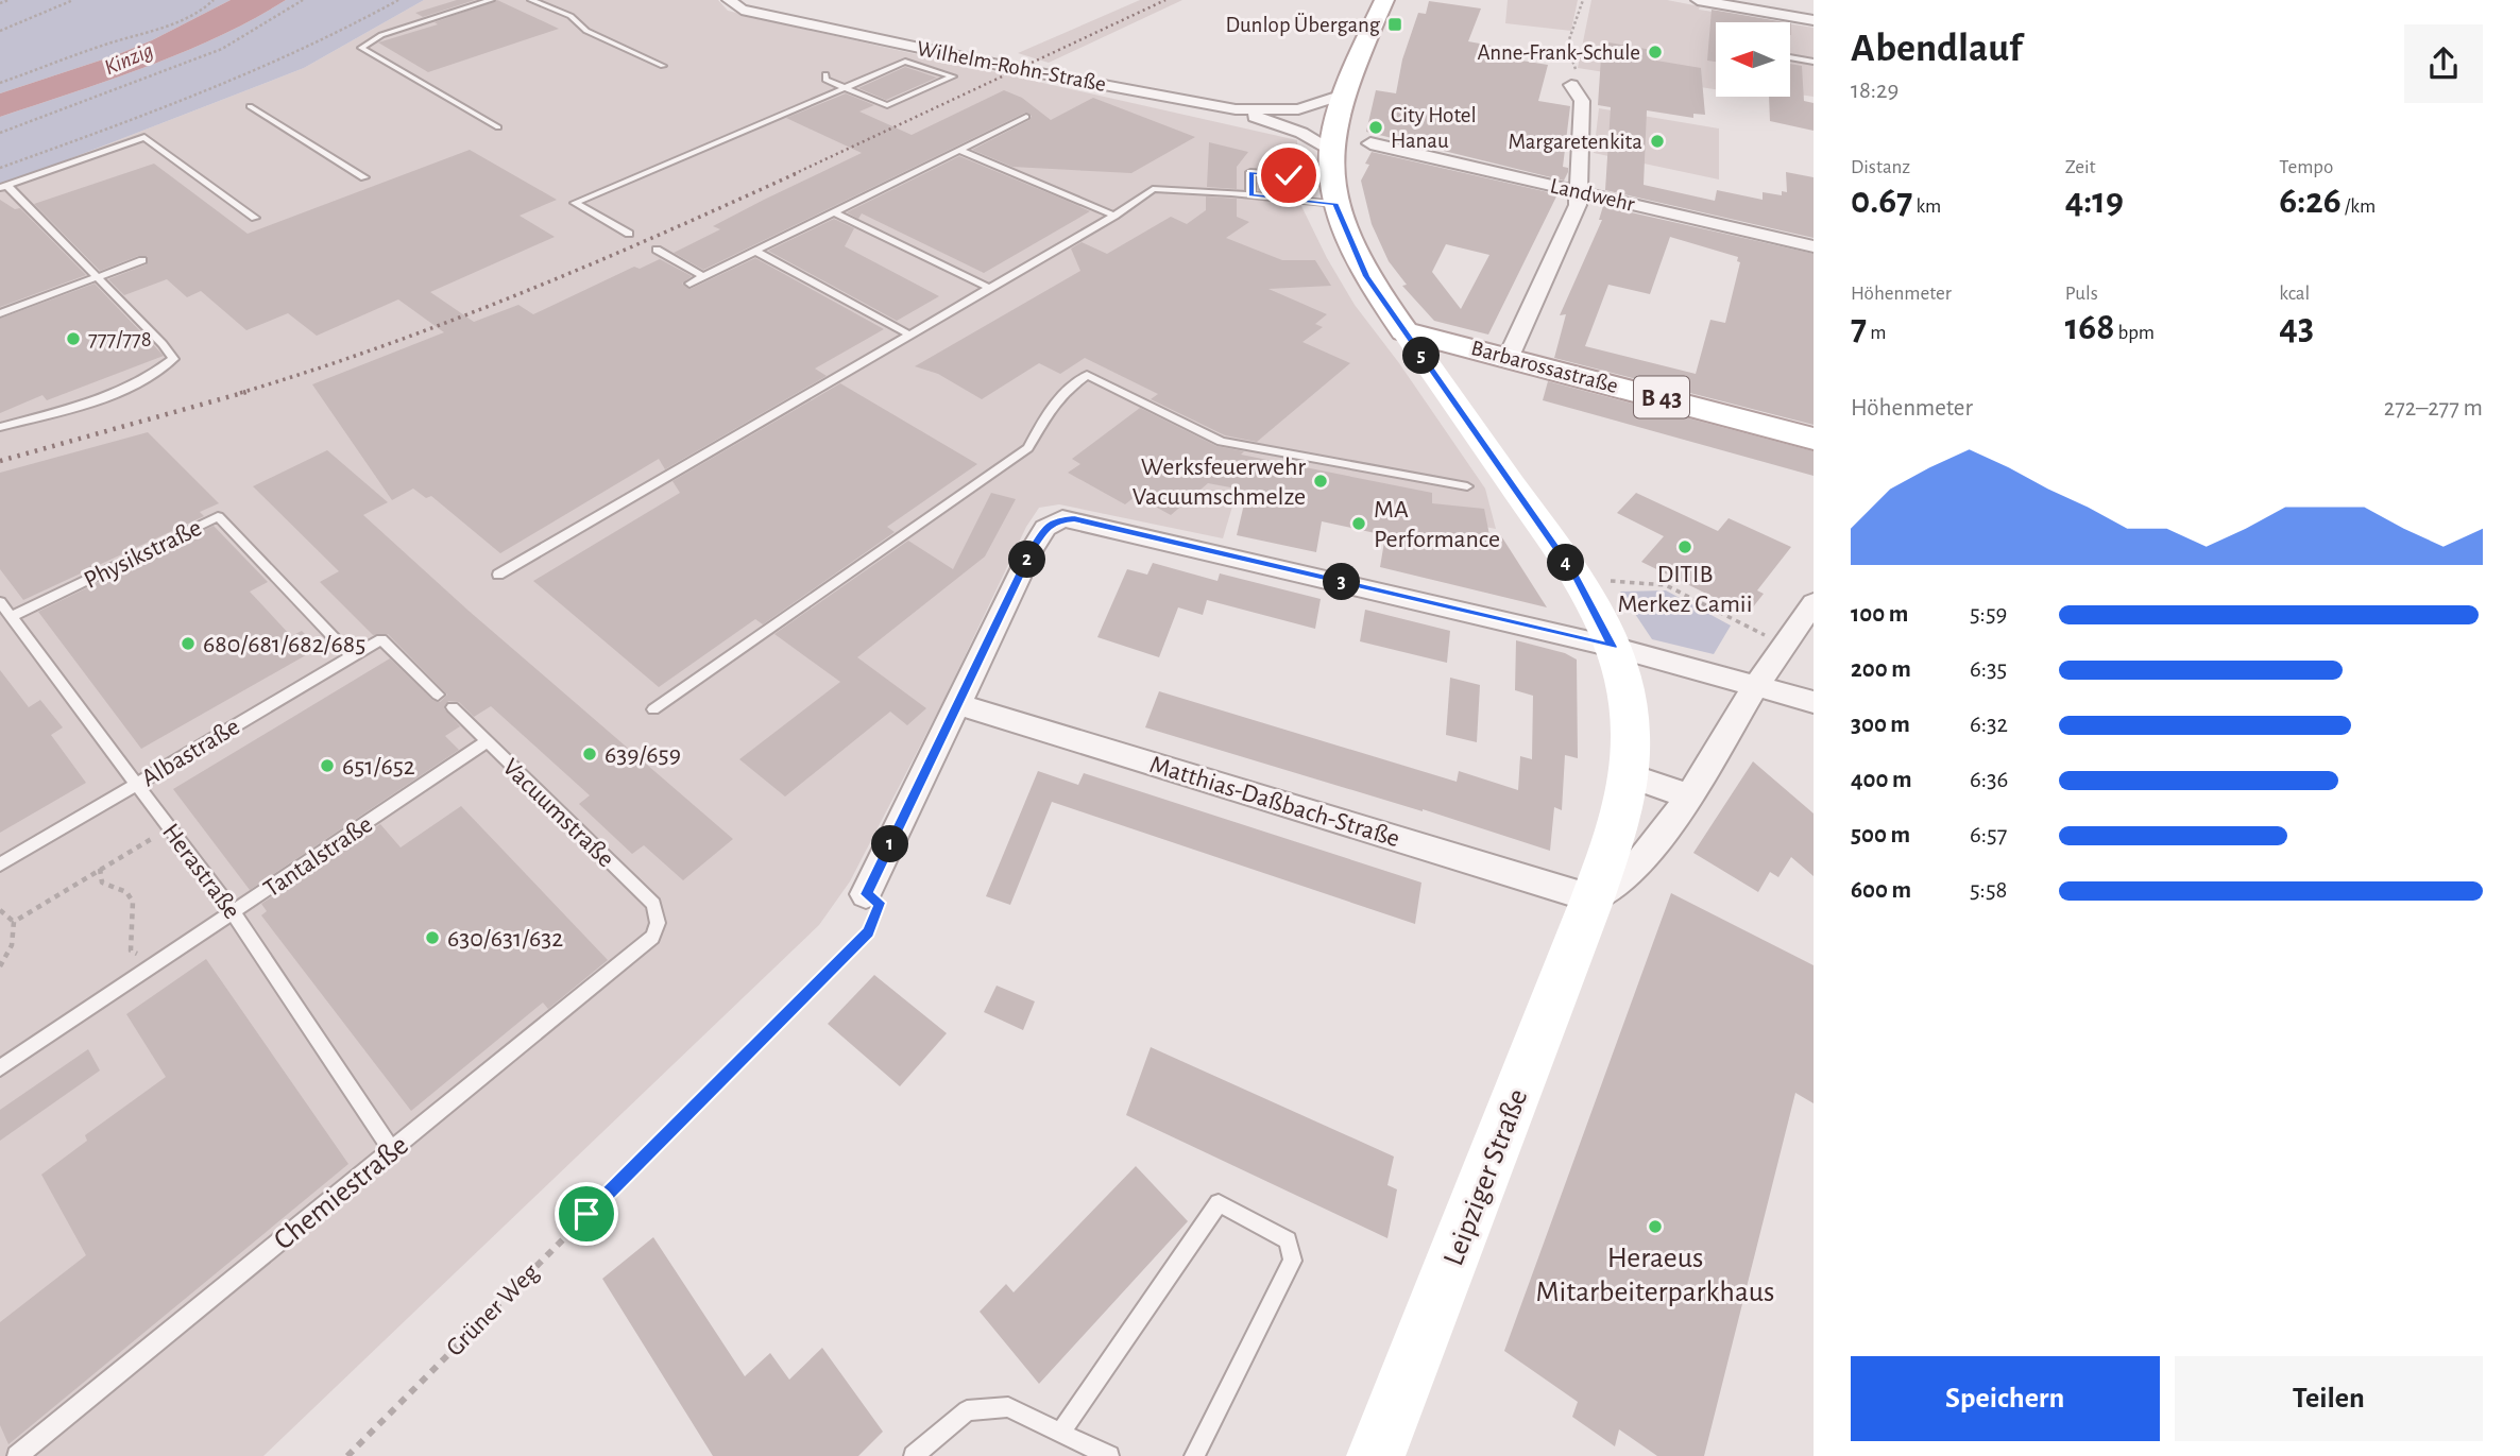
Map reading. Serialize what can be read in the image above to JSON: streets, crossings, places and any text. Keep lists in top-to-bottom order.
{
  "streets": {
    "main road": ["Barbarossastraße", "B 43", "Leipziger Straße"],
    "street": ["Wilhelm-Rohn-Straße", "Landwehr", "Matthias-Daßbach-Straße"],
    "lane": [
      "Physikstraße",
      "Albastraße",
      "Vacuumstraße",
      "Tantalstraße",
      "Herastraße",
      "Chemiestraße"
    ],
    "path": ["Grüner Weg"]
  },
  "crossings": [
    ["Wilhelm-Rohn-Straße", "Leipziger Straße"],
    ["Barbarossastraße", "Leipziger Straße"],
    ["Physikstraße", "Albastraße"],
    ["Physikstraße", "Herastraße"],
    ["Albastraße", "Herastraße"],
    ["Matthias-Daßbach-Straße", "Leipziger Straße"],
    ["Vacuumstraße", "Tantalstraße"],
    ["Vacuumstraße", "Chemiestraße"],
    ["Tantalstraße", "Herastraße"],
    ["Herastraße", "Chemiestraße"]
  ],
  "water": ["Kinzig"],
  "places": {
    "transit": ["Dunlop Übergang"],
    "other": [
      "Anne-Frank-Schule",
      "City Hotel Hanau",
      "Margaretenkita",
      "777/778",
      "Werksfeuerwehr Vacuumschmelze",
      "MA Performance",
      "DITIB Merkez Camii",
      "680/681/682/685",
      "639/659",
      "651/652",
      "630/631/632",
      "Heraeus Mitarbeiterparkhaus"
    ]
  },
  "north": "left",
  "page": {
    "heading": ["Abendlauf", "18:29"],
    "stats": [
      ["Distanz", "0.67 km"],
      ["Zeit", "4:19"],
      ["Tempo", "6:26 /km"],
      ["Höhenmeter", "7 m"],
      ["Puls", "168 bpm"],
      ["kcal", "43"]
    ],
    "pins": [
      "5",
      "2",
      "4",
      "3",
      "1"
    ],
    "chart": ["Höhenmeter", "272–277 m"],
    "list": [
      {
        "name": "100 m",
        "note": "5:59"
      },
      {
        "name": "200 m",
        "note": "6:35"
      },
      {
        "name": "300 m",
        "note": "6:32"
      },
      {
        "name": "400 m",
        "note": "6:36"
      },
      {
        "name": "500 m",
        "note": "6:57"
      },
      {
        "name": "600 m",
        "note": "5:58"
      }
    ],
    "buttons": ["Speichern", "Teilen"]
  }
}
